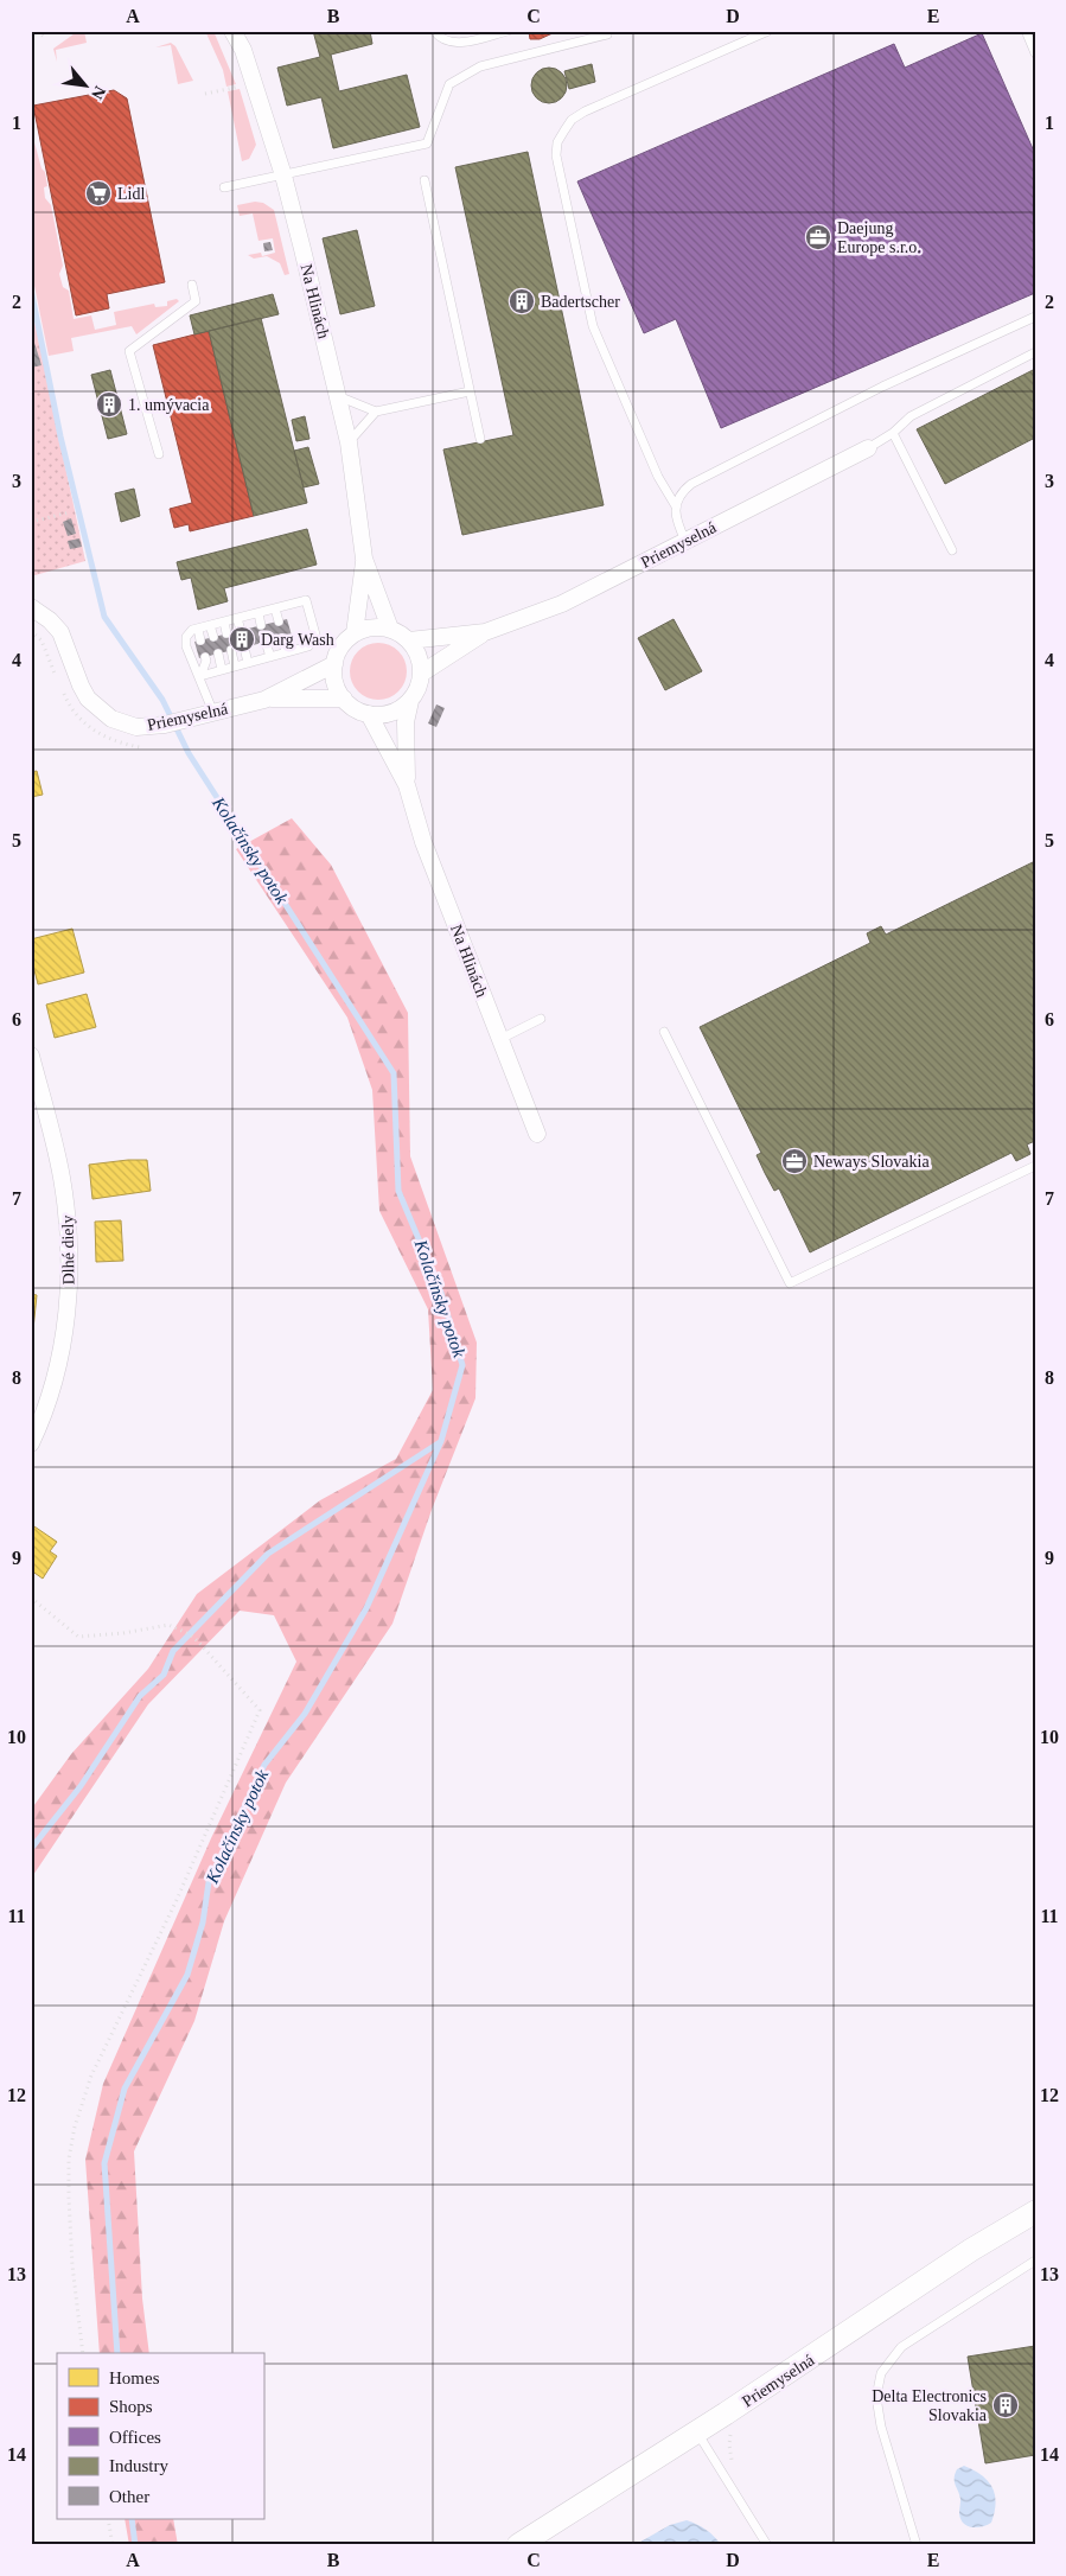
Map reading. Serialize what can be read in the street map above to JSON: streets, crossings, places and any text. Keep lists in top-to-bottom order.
{
  "streets": {
    "street": ["Na Hlinách", "Priemyselná", "Dlhé diely"]
  },
  "crossings": [
    ["Na Hlinách", "Priemyselná"]
  ],
  "water": ["Kolačínsky potok"],
  "places": {
    "supermarket": ["Lidl"],
    "office": ["Daejung Europe s.r.o.", "Neways Slovakia"],
    "building": [
      "Badertscher",
      "1. umývacia",
      "Darg Wash",
      "Delta Electronics Slovakia"
    ]
  },
  "legend": [
    "Homes",
    "Shops",
    "Offices",
    "Industry",
    "Other"
  ],
  "north": "bottom right",
  "grid": {
    "columns": [
      "A",
      "B",
      "C",
      "D",
      "E"
    ],
    "rows": [
      "1",
      "2",
      "3",
      "4",
      "5",
      "6",
      "7",
      "8",
      "9",
      "10",
      "11",
      "12",
      "13",
      "14"
    ]
  }
}
